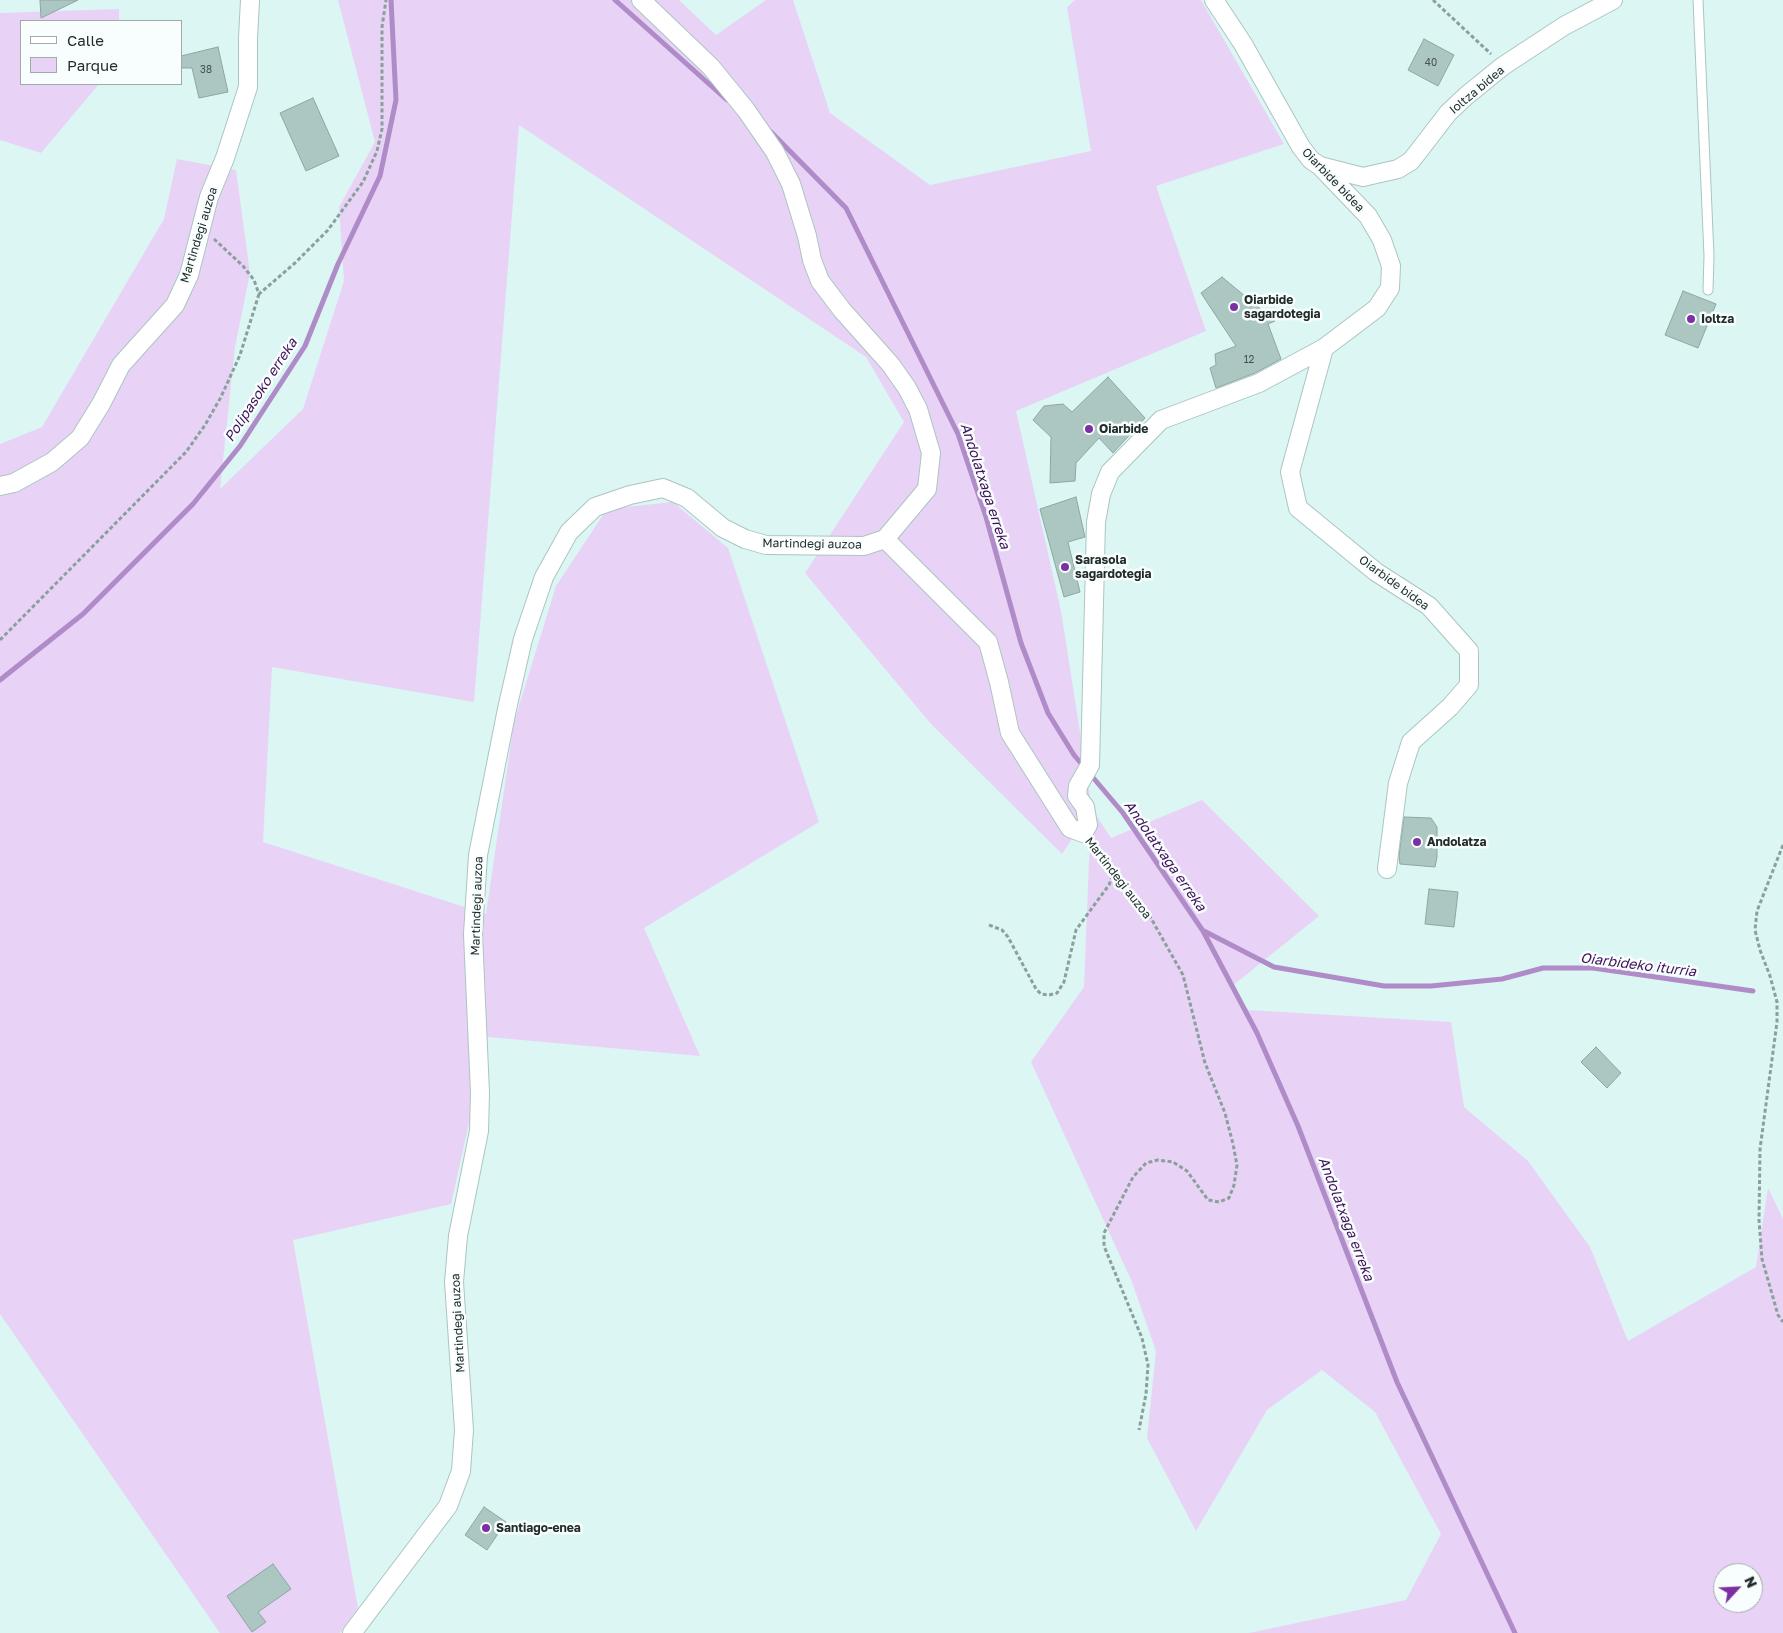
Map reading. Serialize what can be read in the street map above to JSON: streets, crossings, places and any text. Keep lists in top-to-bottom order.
{
  "streets": {
    "street": ["Ioltza bidea", "Oiarbide bidea", "Martindegi auzoa"]
  },
  "crossings": [
    ["Ioltza bidea", "Oiarbide bidea"],
    ["Oiarbide bidea", "Martindegi auzoa"]
  ],
  "water": ["Polipasoko erreka", "Andolatxaga erreka", "Oiarbideko iturria"],
  "places": [
    "Oiarbide sagardotegia",
    "Ioltza",
    "Oiarbide",
    "Sarasola sagardotegia",
    "Andolatza",
    "Santiago-enea"
  ],
  "house_numbers": ["40", "38", "12"],
  "legend": ["Calle", "Parque"],
  "north": "top right"
}
